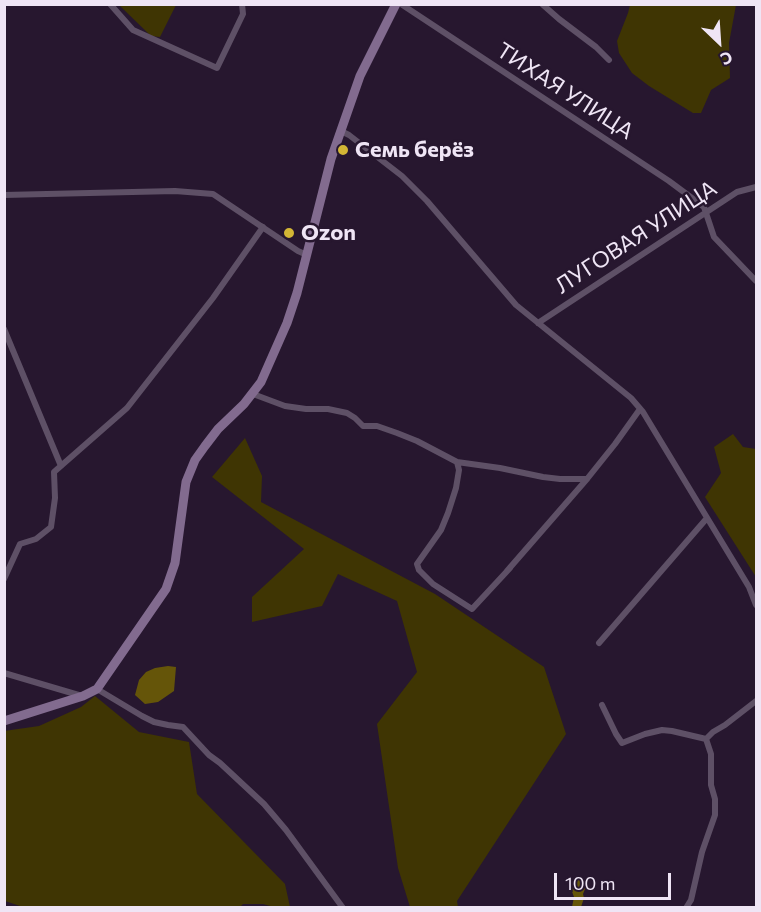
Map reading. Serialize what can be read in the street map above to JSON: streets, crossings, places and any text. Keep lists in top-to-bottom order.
{
  "streets": {
    "street": ["ТИХАЯ УЛИЦА", "ЛУГОВАЯ УЛИЦА"]
  },
  "crossings": [
    ["ТИХАЯ УЛИЦА", "ЛУГОВАЯ УЛИЦА"]
  ],
  "places": ["Семь берёз", "Ozon"],
  "scale_bar": "100 m",
  "north": "bottom right"
}
